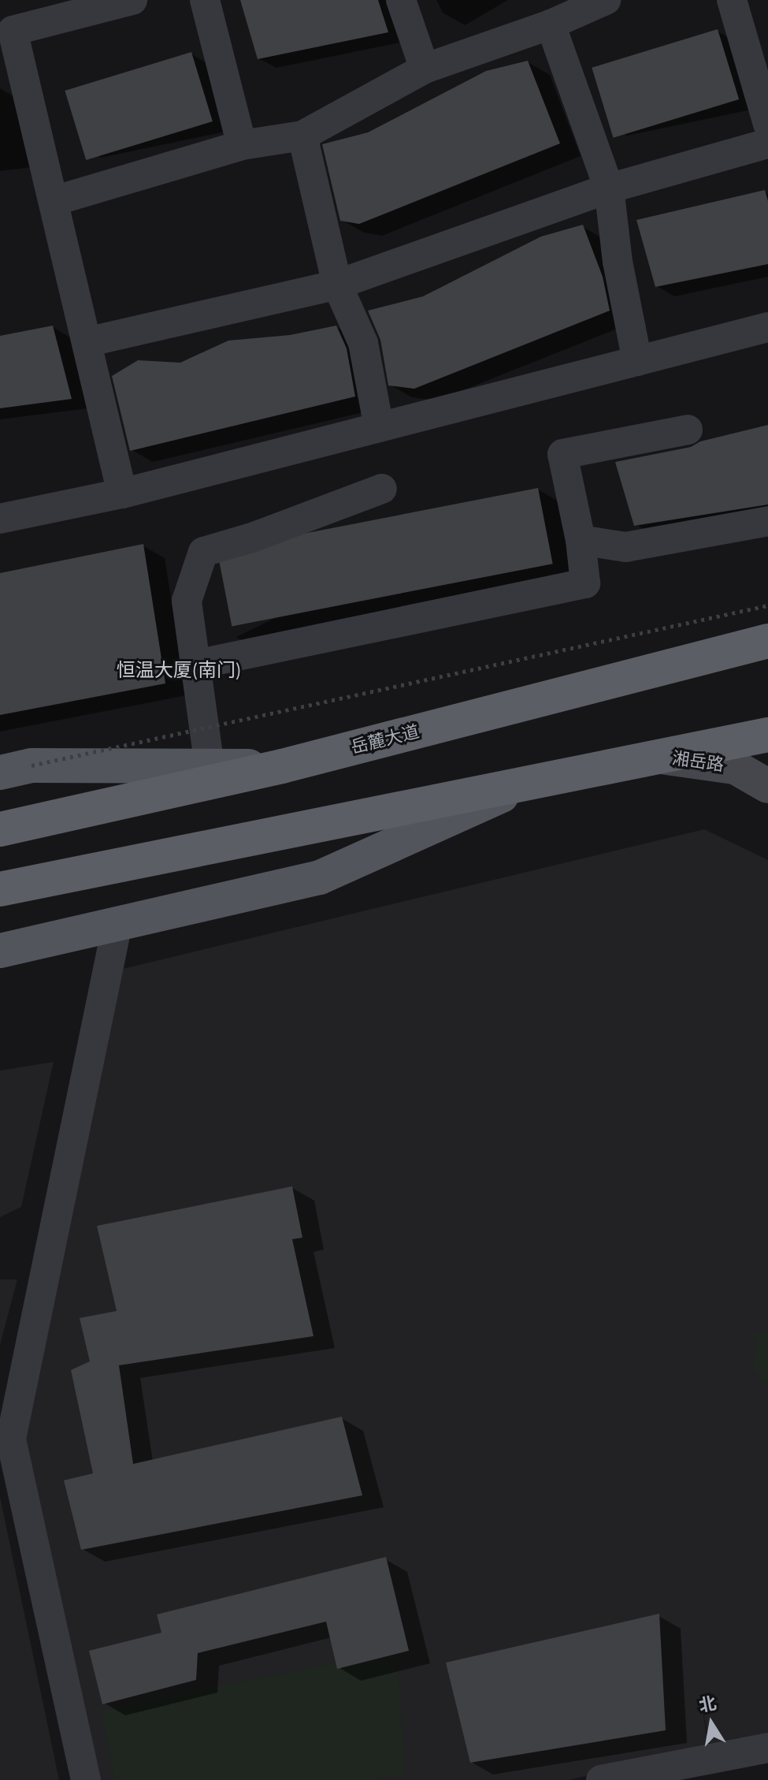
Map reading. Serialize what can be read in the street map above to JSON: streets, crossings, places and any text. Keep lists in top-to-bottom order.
{
  "streets": {
    "highway": ["岳麓大道"],
    "main road": ["湘岳路"]
  },
  "districts": ["恒温大厦(南门)"],
  "north": "top"
}
